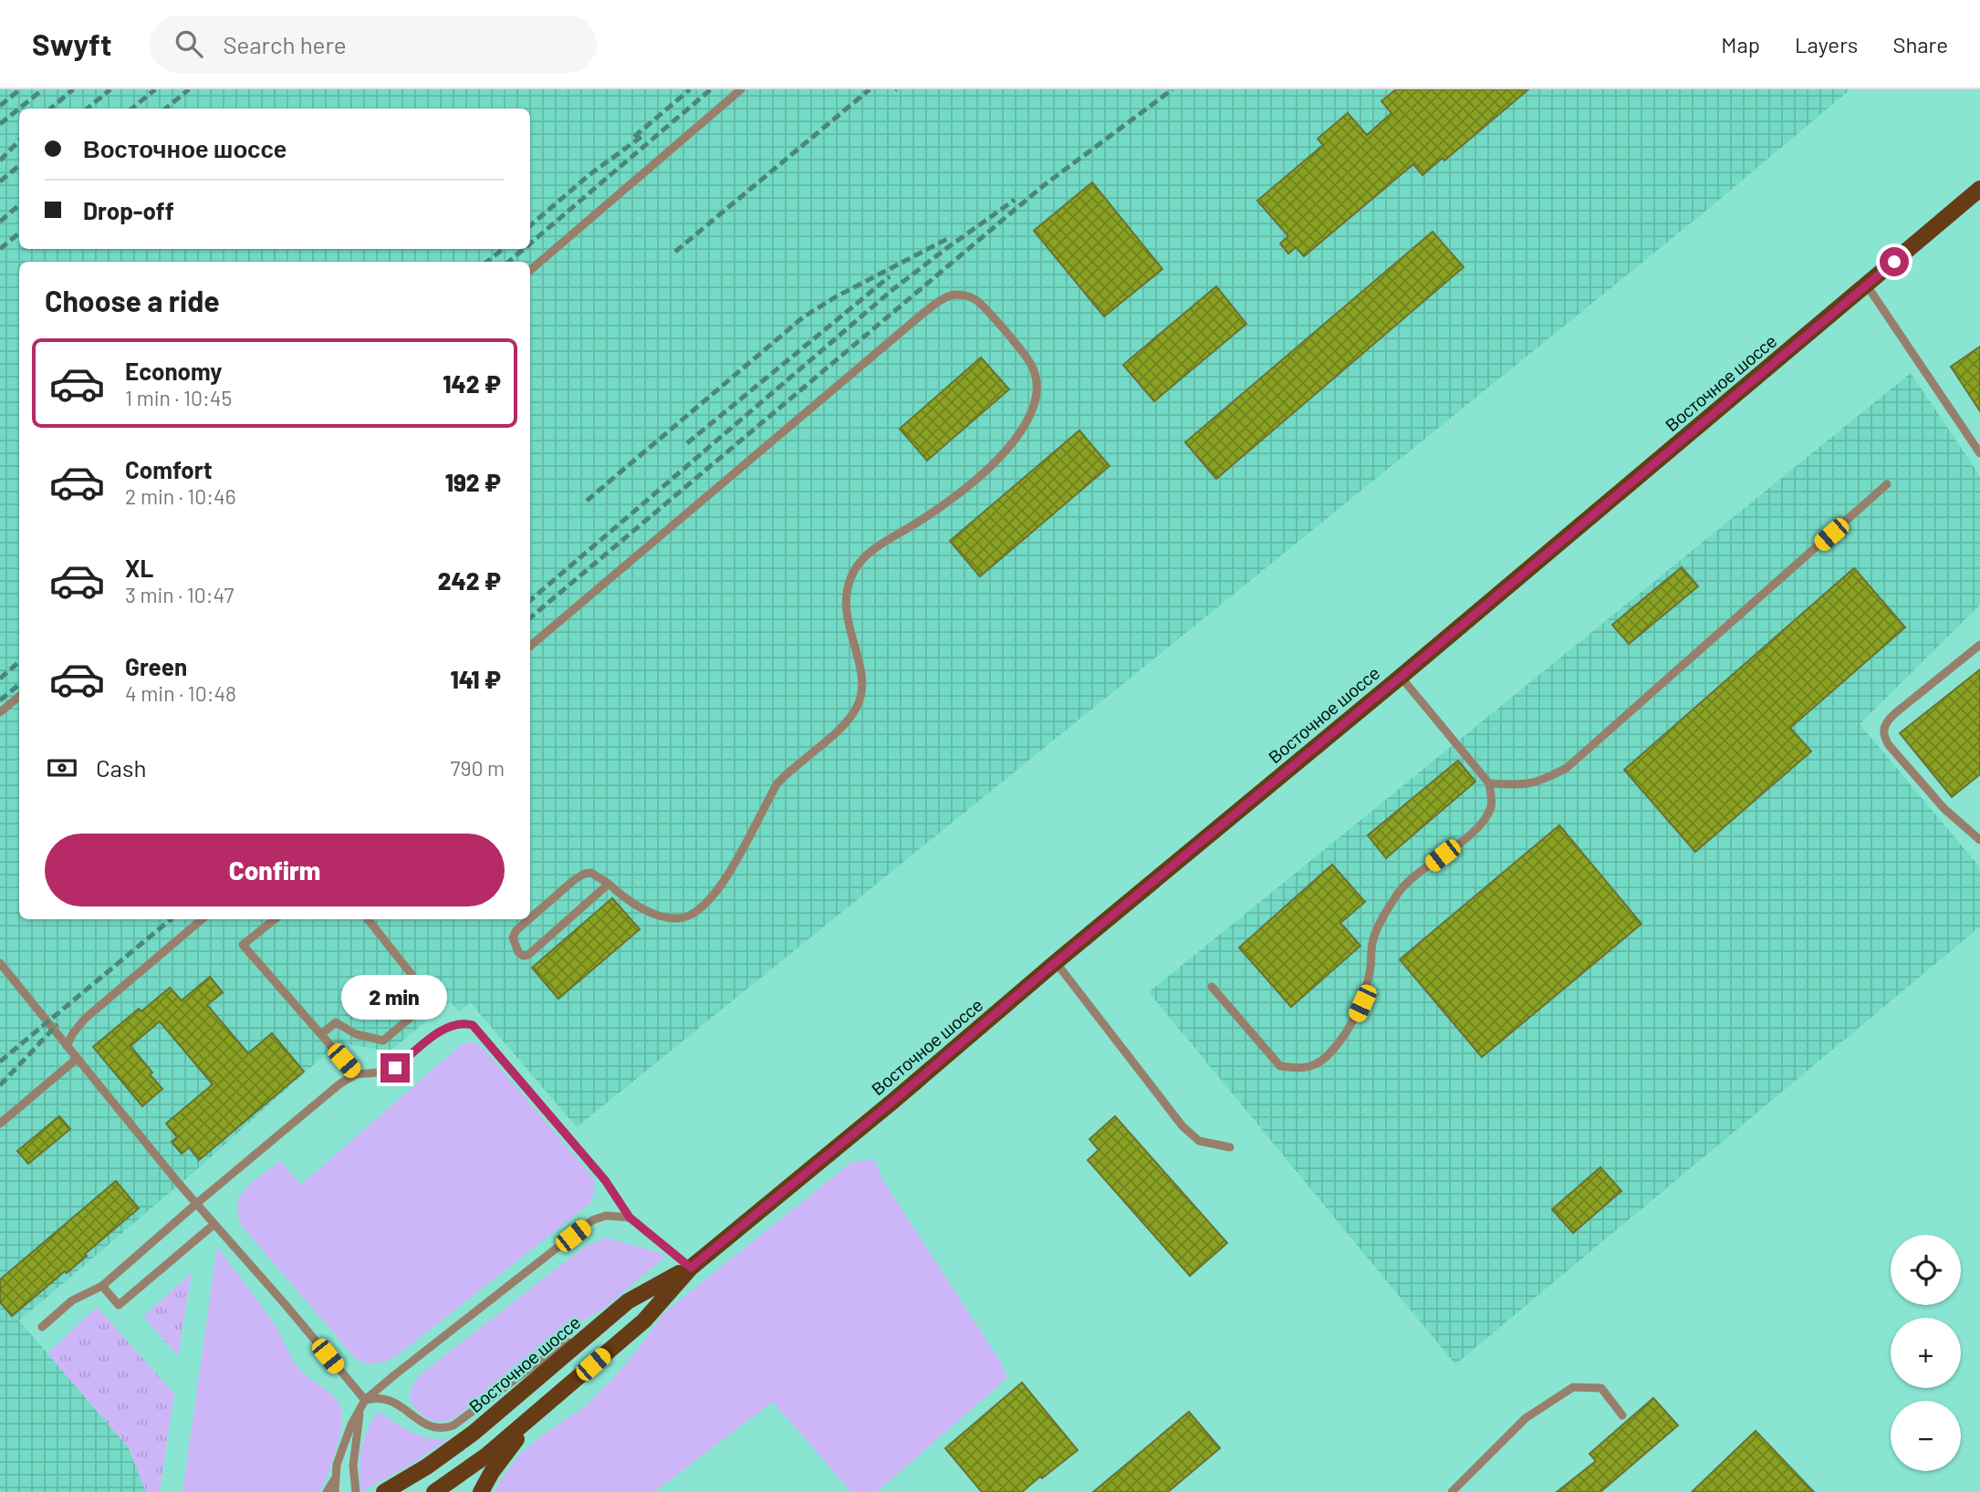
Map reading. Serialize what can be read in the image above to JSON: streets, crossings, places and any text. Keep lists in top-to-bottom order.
{
  "streets": {
    "main road": ["Восточное шоссе"]
  },
  "page": {
    "header": "Swyft",
    "search": "Search here",
    "nav": ["Map", "Layers", "Share"],
    "banner": ["Восточное шоссе", "Drop-off"],
    "heading": "Choose a ride",
    "list": [
      {
        "name": "Economy",
        "note": "1 min · 10:45",
        "value": "142 ₽"
      },
      {
        "name": "Comfort",
        "note": "2 min · 10:46",
        "value": "192 ₽"
      },
      {
        "name": "XL",
        "note": "3 min · 10:47",
        "value": "242 ₽"
      },
      {
        "name": "Green",
        "note": "4 min · 10:48",
        "value": "141 ₽"
      }
    ],
    "pay": ["Cash", "790 m"],
    "buttons": "Confirm",
    "bubble": "2 min",
    "map_buttons": ["+", "−"]
  }
}
